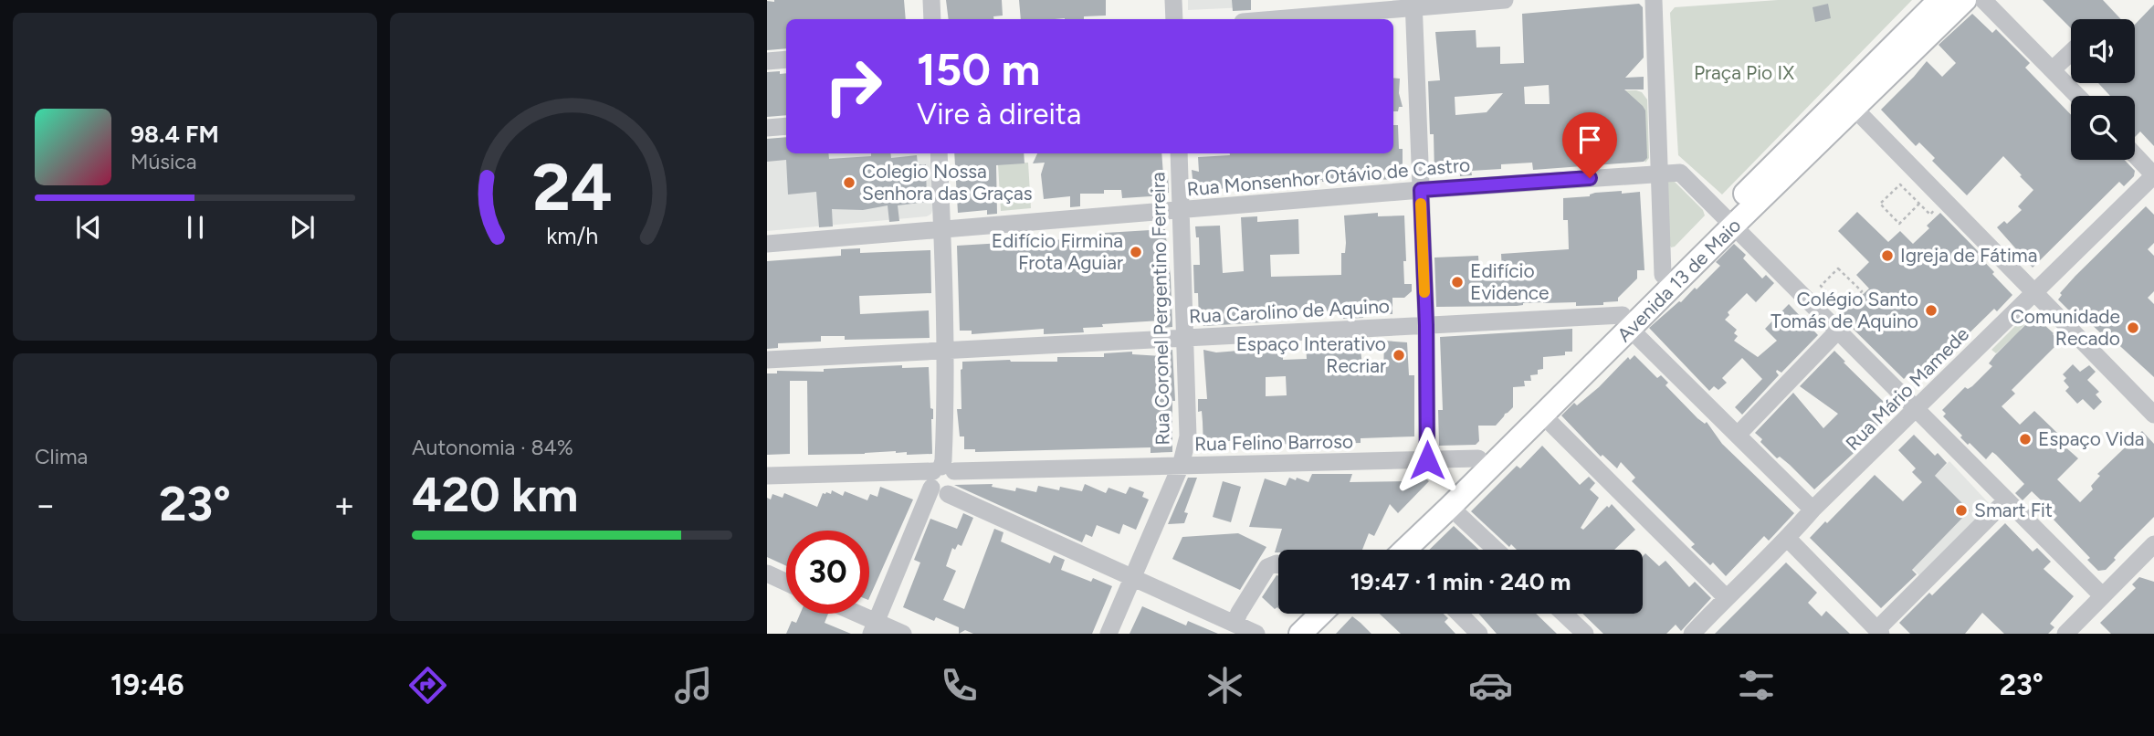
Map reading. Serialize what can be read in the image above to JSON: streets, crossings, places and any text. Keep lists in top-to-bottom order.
{
  "streets": {
    "main road": ["Avenida 13 de Maio"],
    "street": [
      "Rua Monsenhor Otávio de Castro",
      "Rua Coronel Pergentino Ferreira",
      "Rua Carolino de Aquino",
      "Rua Mário Mamede",
      "Rua Felino Barroso"
    ]
  },
  "crossings": [
    ["Rua Monsenhor Otávio de Castro", "Avenida 13 de Maio"],
    ["Rua Monsenhor Otávio de Castro", "Rua Coronel Pergentino Ferreira"],
    ["Rua Monsenhor Otávio de Castro", "Rua Mário Mamede"],
    ["Avenida 13 de Maio", "Rua Carolino de Aquino"],
    ["Avenida 13 de Maio", "Rua Felino Barroso"],
    ["Rua Coronel Pergentino Ferreira", "Rua Carolino de Aquino"],
    ["Rua Coronel Pergentino Ferreira", "Rua Felino Barroso"]
  ],
  "parks": ["Praça Pio IX"],
  "places": [
    "Colegio Nossa Senhora das Graças",
    "Edifício Firmina Frota Aguiar",
    "Igreja de Fátima",
    "Edifício Evidence",
    "Colégio Santo Tomás de Aquino",
    "Comunidade Recado",
    "Espaço Interativo Recriar",
    "Espaço Vida",
    "Smart Fit"
  ],
  "page": {
    "turn": ["150 m", "Vire à direita"],
    "song": ["98.4 FM", "Música"],
    "tile": [
      "Clima",
      ["Autonomia · 84%", "420 km"]
    ],
    "heat": ["−", "23°", "+"],
    "limit": "30",
    "trip": "19:47 · 1 min · 240 m",
    "tabs": ["19:46", "23°"],
    "gauge": ["24", "km/h"]
  }
}
